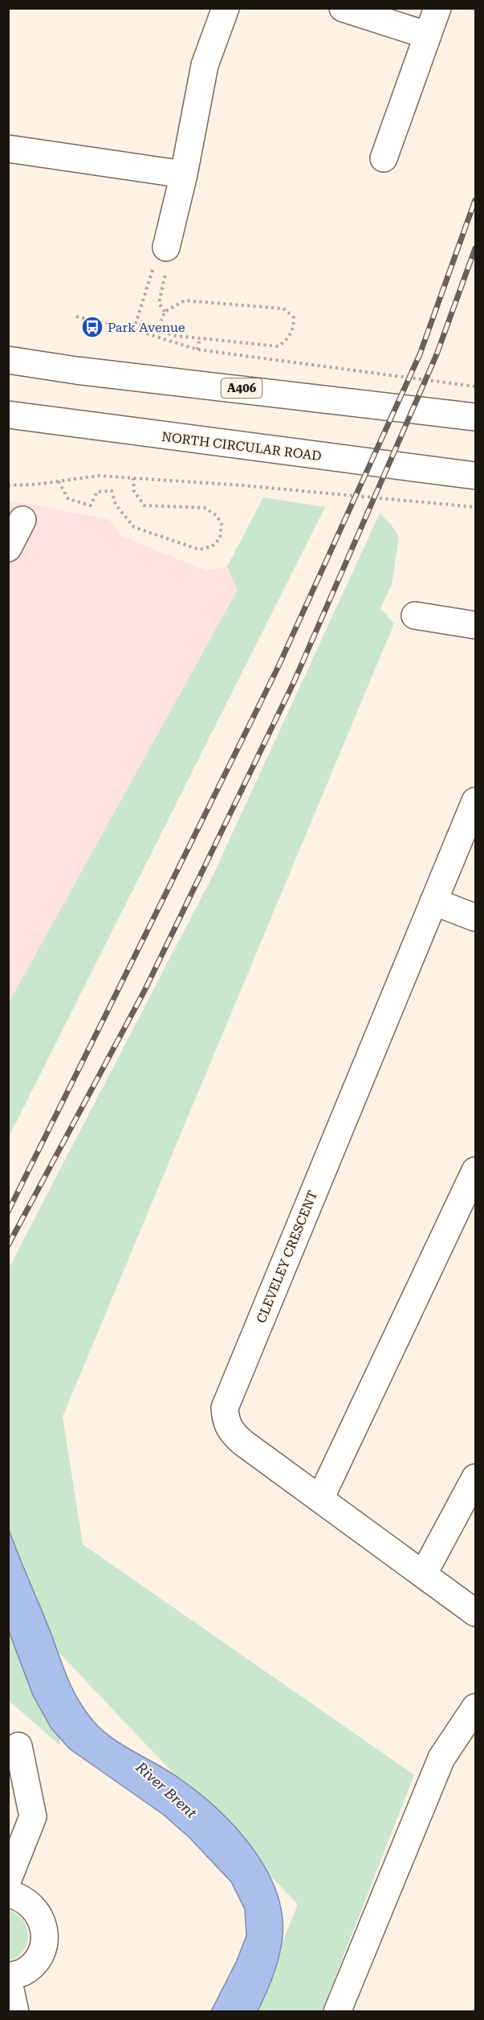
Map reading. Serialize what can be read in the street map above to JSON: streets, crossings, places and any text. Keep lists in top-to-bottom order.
{
  "streets": {
    "main road": ["A406", "NORTH CIRCULAR ROAD", "CLEVELEY CRESCENT"]
  },
  "water": ["River Brent"],
  "places": {
    "bus stop": ["Park Avenue"]
  }
}
